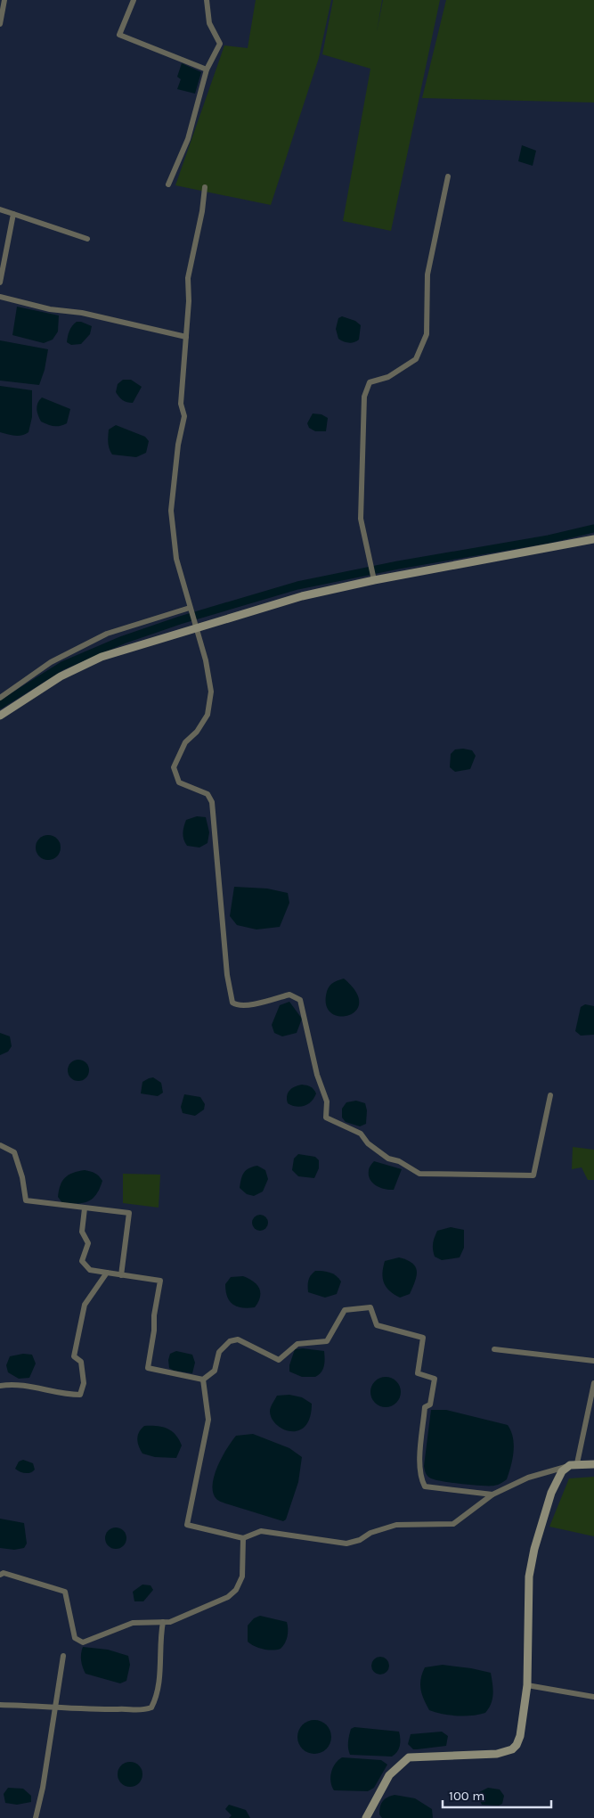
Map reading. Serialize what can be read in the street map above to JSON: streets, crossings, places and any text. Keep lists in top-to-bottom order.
{
  "scale_bar": "100 m"
}
